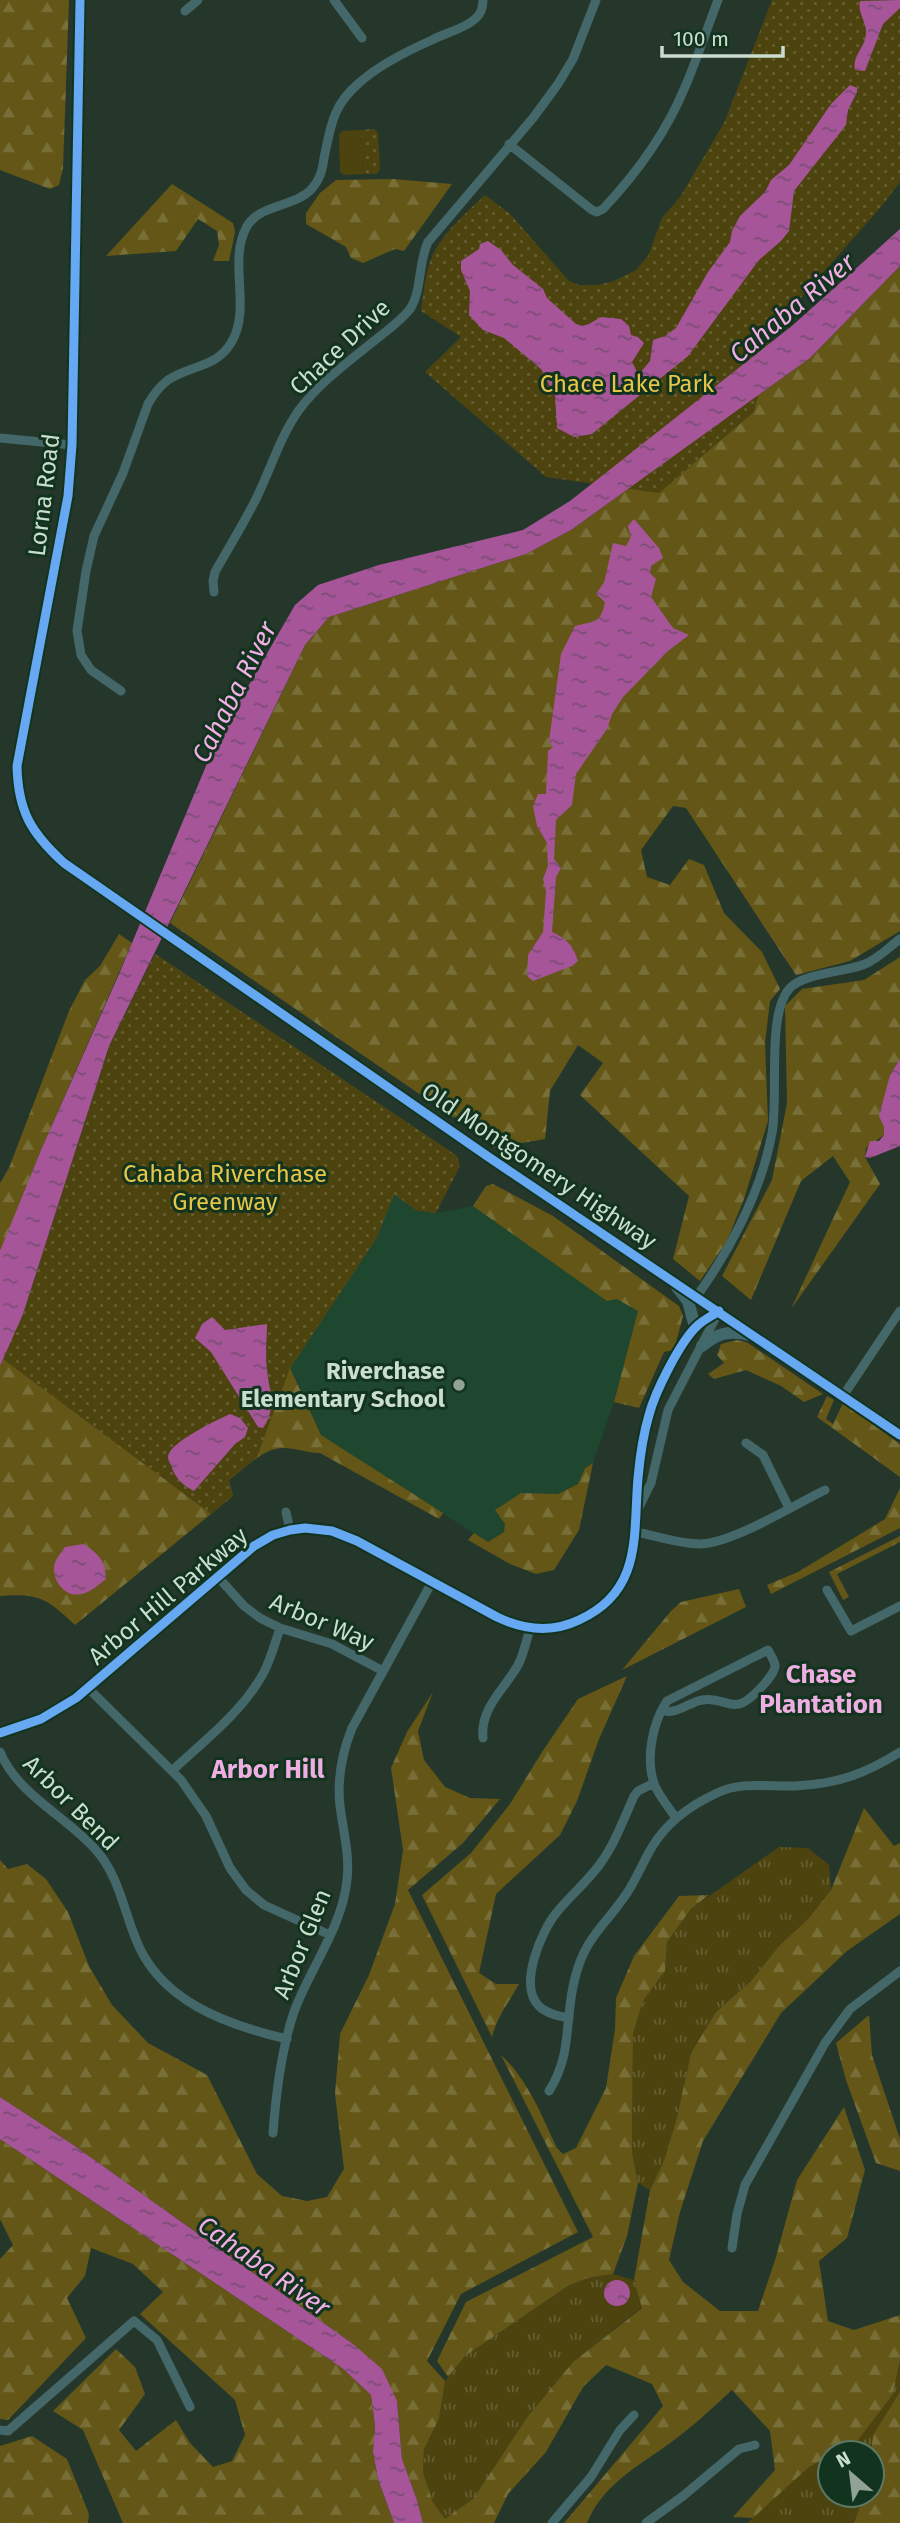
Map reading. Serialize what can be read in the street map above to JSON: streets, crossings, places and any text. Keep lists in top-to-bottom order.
{
  "streets": {
    "street": [
      "Chace Drive",
      "Lorna Road",
      "Old Montgomery Highway",
      "Arbor Hill Parkway",
      "Arbor Way",
      "Arbor Bend",
      "Arbor Glen"
    ]
  },
  "crossings": [
    ["Lorna Road", "Old Montgomery Highway"],
    ["Old Montgomery Highway", "Arbor Hill Parkway"],
    ["Arbor Hill Parkway", "Arbor Way"],
    ["Arbor Hill Parkway", "Arbor Glen"],
    ["Arbor Way", "Arbor Glen"],
    ["Arbor Bend", "Arbor Glen"]
  ],
  "districts": ["Chase Plantation", "Arbor Hill"],
  "water": ["Cahaba River"],
  "parks": ["Chace Lake Park", "Cahaba Riverchase Greenway"],
  "places": ["Riverchase Elementary School"],
  "scale_bar": "100 m",
  "north": "top left"
}
